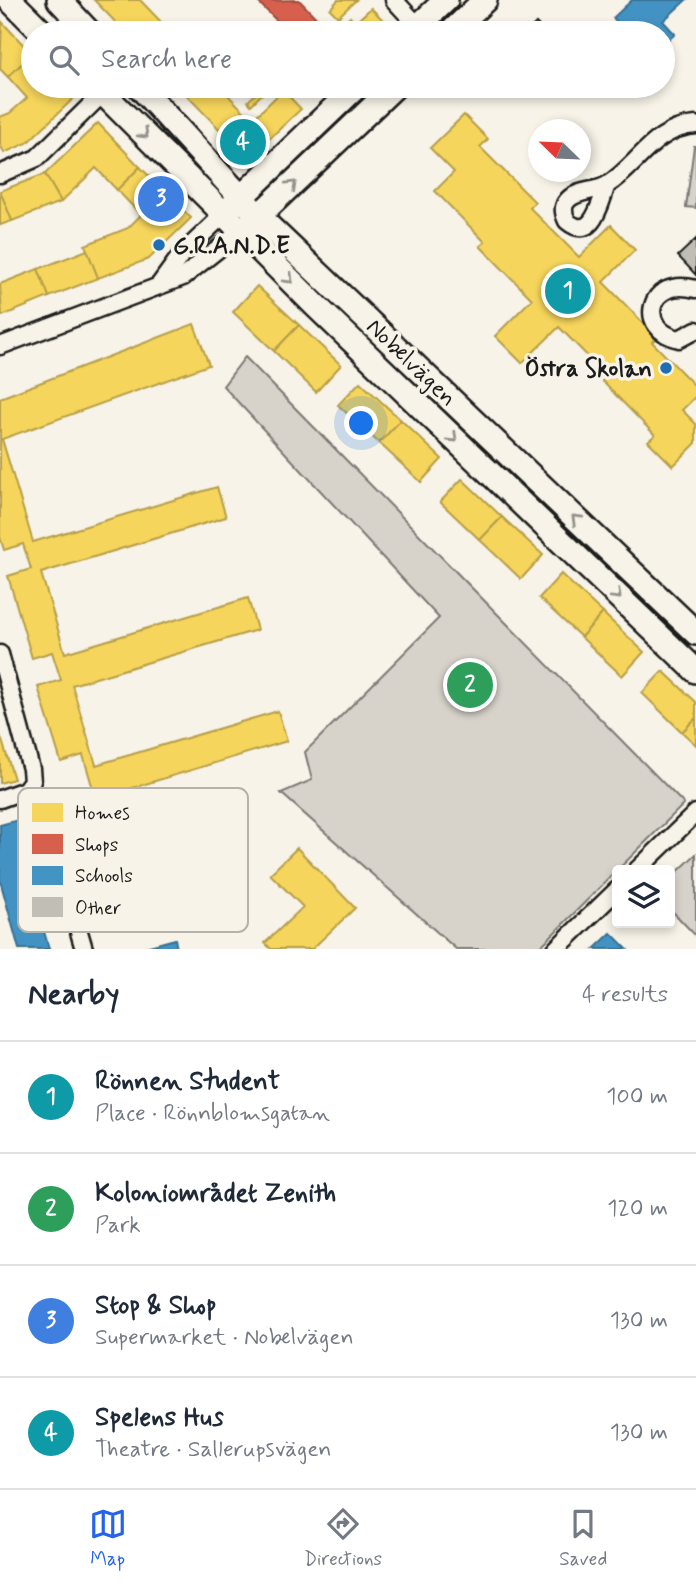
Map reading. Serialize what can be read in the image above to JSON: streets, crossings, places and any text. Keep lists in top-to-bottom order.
{
  "streets": {
    "main road": ["Nobelvägen"]
  },
  "places": ["G.R.A.N.D.E", "Östra Skolan"],
  "legend": [
    "Homes",
    "Shops",
    "Schools",
    "Other"
  ],
  "north": "top left",
  "page": {
    "search": "Search here",
    "pins": [
      "4",
      "3",
      "1",
      "2"
    ],
    "heading": ["Nearby", "4 results"],
    "list": [
      {
        "mark": "1",
        "name": "Rönnen Student",
        "note": "Place · Rönnblomsgatan",
        "value": "100 m"
      },
      {
        "mark": "2",
        "name": "Koloniområdet Zenith",
        "note": "Park",
        "value": "120 m"
      },
      {
        "mark": "3",
        "name": "Stop & Shop",
        "note": "Supermarket · Nobelvägen",
        "value": "130 m"
      },
      {
        "mark": "4",
        "name": "Spelens Hus",
        "note": "Theatre · Sallerupsvägen",
        "value": "130 m"
      }
    ],
    "nav": ["Map", "Directions", "Saved"]
  }
}
